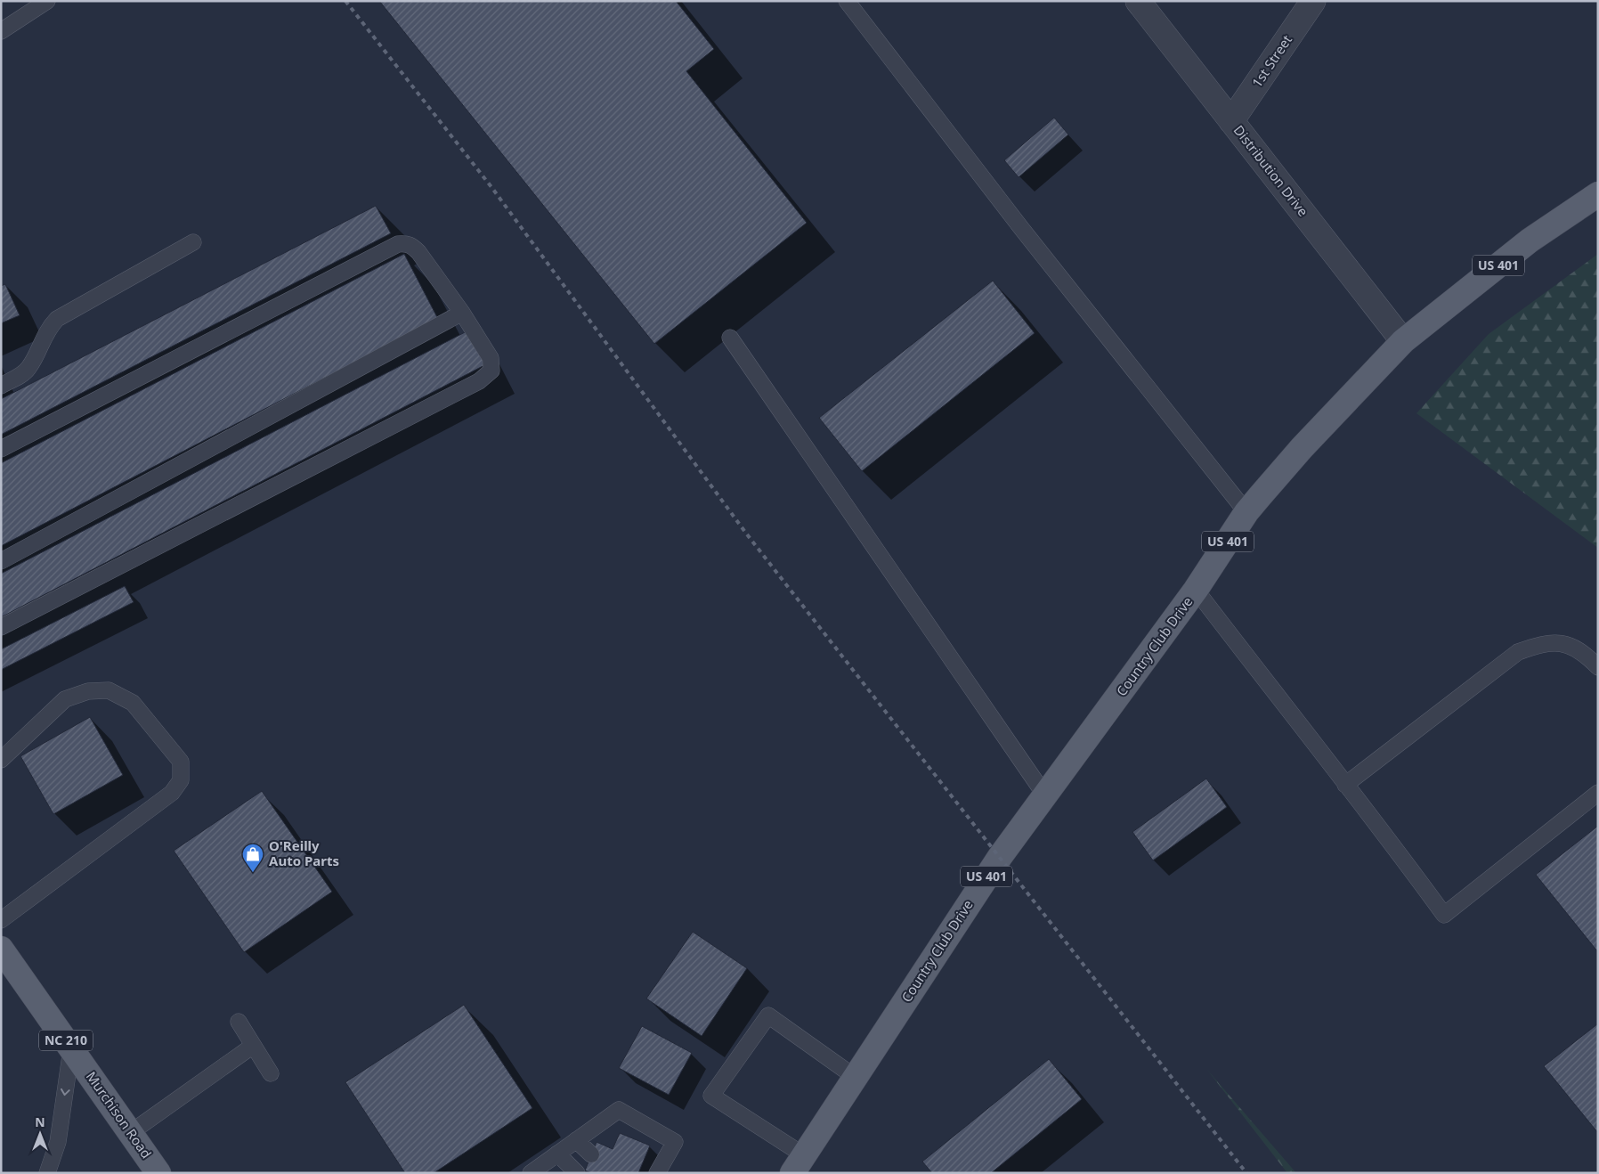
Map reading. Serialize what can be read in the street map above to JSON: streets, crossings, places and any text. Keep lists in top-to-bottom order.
{
  "streets": {
    "main road": [
      "US 401",
      "Country Club Drive",
      "NC 210",
      "Murchison Road"
    ],
    "street": ["1st Street", "Distribution Drive"]
  },
  "crossings": [
    ["1st Street", "Distribution Drive"],
    ["Distribution Drive", "Country Club Drive"]
  ],
  "places": {
    "shop": ["O'Reilly Auto Parts"]
  },
  "north": "top"
}
